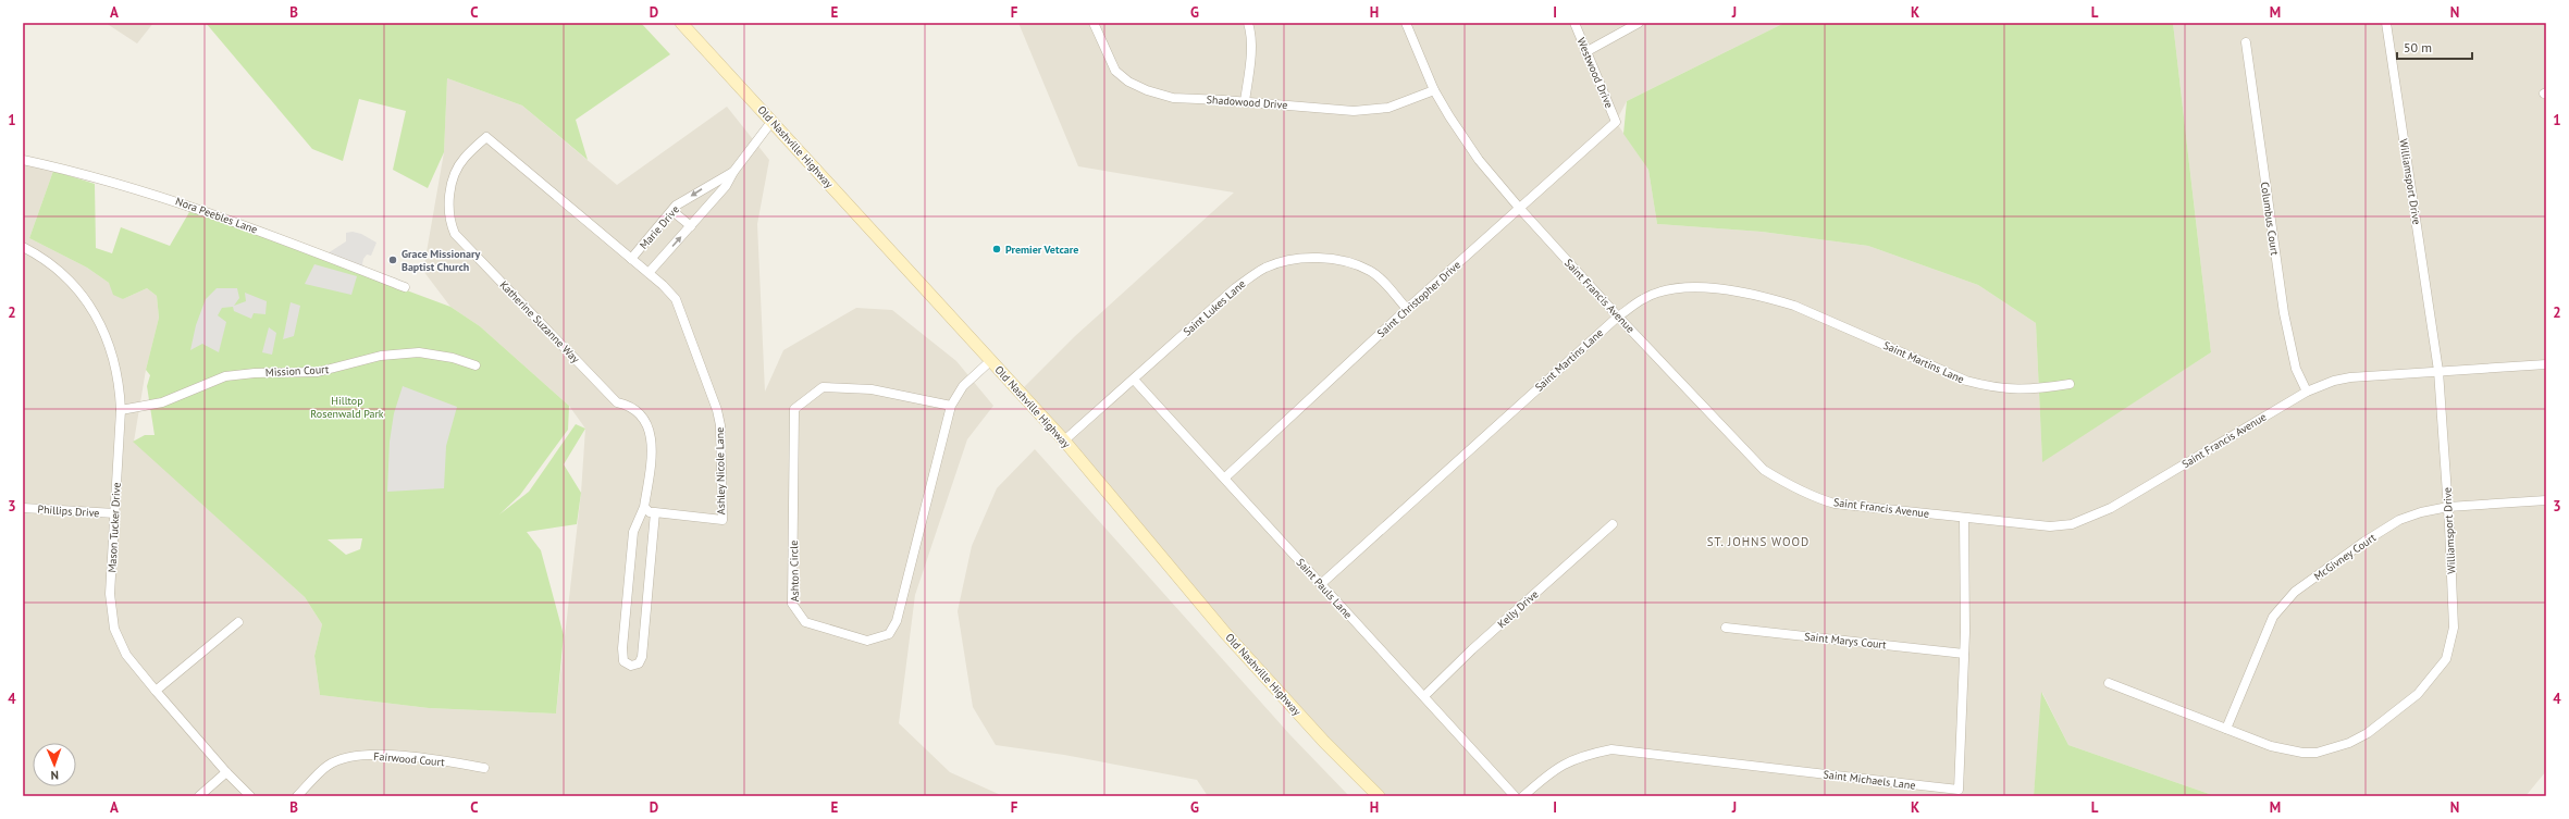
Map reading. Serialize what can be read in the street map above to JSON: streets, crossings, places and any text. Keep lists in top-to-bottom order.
{
  "streets": {
    "main road": ["Old Nashville Highway"],
    "street": [
      "Westwood Drive",
      "Shadowood Drive",
      "Williamsport Drive",
      "Nora Peebles Lane",
      "Columbus Court",
      "Marie Drive",
      "Saint Francis Avenue",
      "Saint Christopher Drive",
      "Saint Lukes Lane",
      "Katherine Suzanne Way",
      "Saint Martins Lane",
      "Mission Court",
      "Ashley Nicole Lane",
      "Phillips Drive",
      "Mason Tucker Drive",
      "McGivney Court",
      "Ashton Circle",
      "Saint Pauls Lane",
      "Kelly Drive",
      "Saint Marys Court",
      "Fairwood Court",
      "Saint Michaels Lane"
    ]
  },
  "crossings": [
    ["Westwood Drive", "Saint Christopher Drive"],
    ["Shadowood Drive", "Saint Francis Avenue"],
    ["Old Nashville Highway", "Marie Drive"],
    ["Old Nashville Highway", "Saint Lukes Lane"],
    ["Old Nashville Highway", "Ashton Circle"],
    ["Williamsport Drive", "Saint Francis Avenue"],
    ["Williamsport Drive", "McGivney Court"],
    ["Columbus Court", "Saint Francis Avenue"],
    ["Marie Drive", "Ashley Nicole Lane"],
    ["Saint Francis Avenue", "Saint Christopher Drive"],
    ["Saint Francis Avenue", "Saint Martins Lane"],
    ["Saint Francis Avenue", "Saint Michaels Lane"],
    ["Saint Christopher Drive", "Saint Lukes Lane"],
    ["Saint Christopher Drive", "Saint Pauls Lane"],
    ["Saint Lukes Lane", "Saint Pauls Lane"],
    ["Katherine Suzanne Way", "Ashley Nicole Lane"],
    ["Saint Martins Lane", "Saint Pauls Lane"],
    ["Mission Court", "Mason Tucker Drive"],
    ["Phillips Drive", "Mason Tucker Drive"],
    ["Saint Pauls Lane", "Kelly Drive"],
    ["Saint Marys Court", "Saint Michaels Lane"]
  ],
  "districts": ["ST. JOHNS WOOD"],
  "parks": ["Hilltop Rosenwald Park"],
  "places": ["Premier Vetcare", "Grace Missionary Baptist Church"],
  "scale_bar": "50 m",
  "north": "bottom",
  "grid": {
    "columns": [
      "A",
      "B",
      "C",
      "D",
      "E",
      "F",
      "G",
      "H",
      "I",
      "J",
      "K",
      "L",
      "M",
      "N"
    ],
    "rows": [
      "1",
      "2",
      "3",
      "4"
    ]
  }
}
